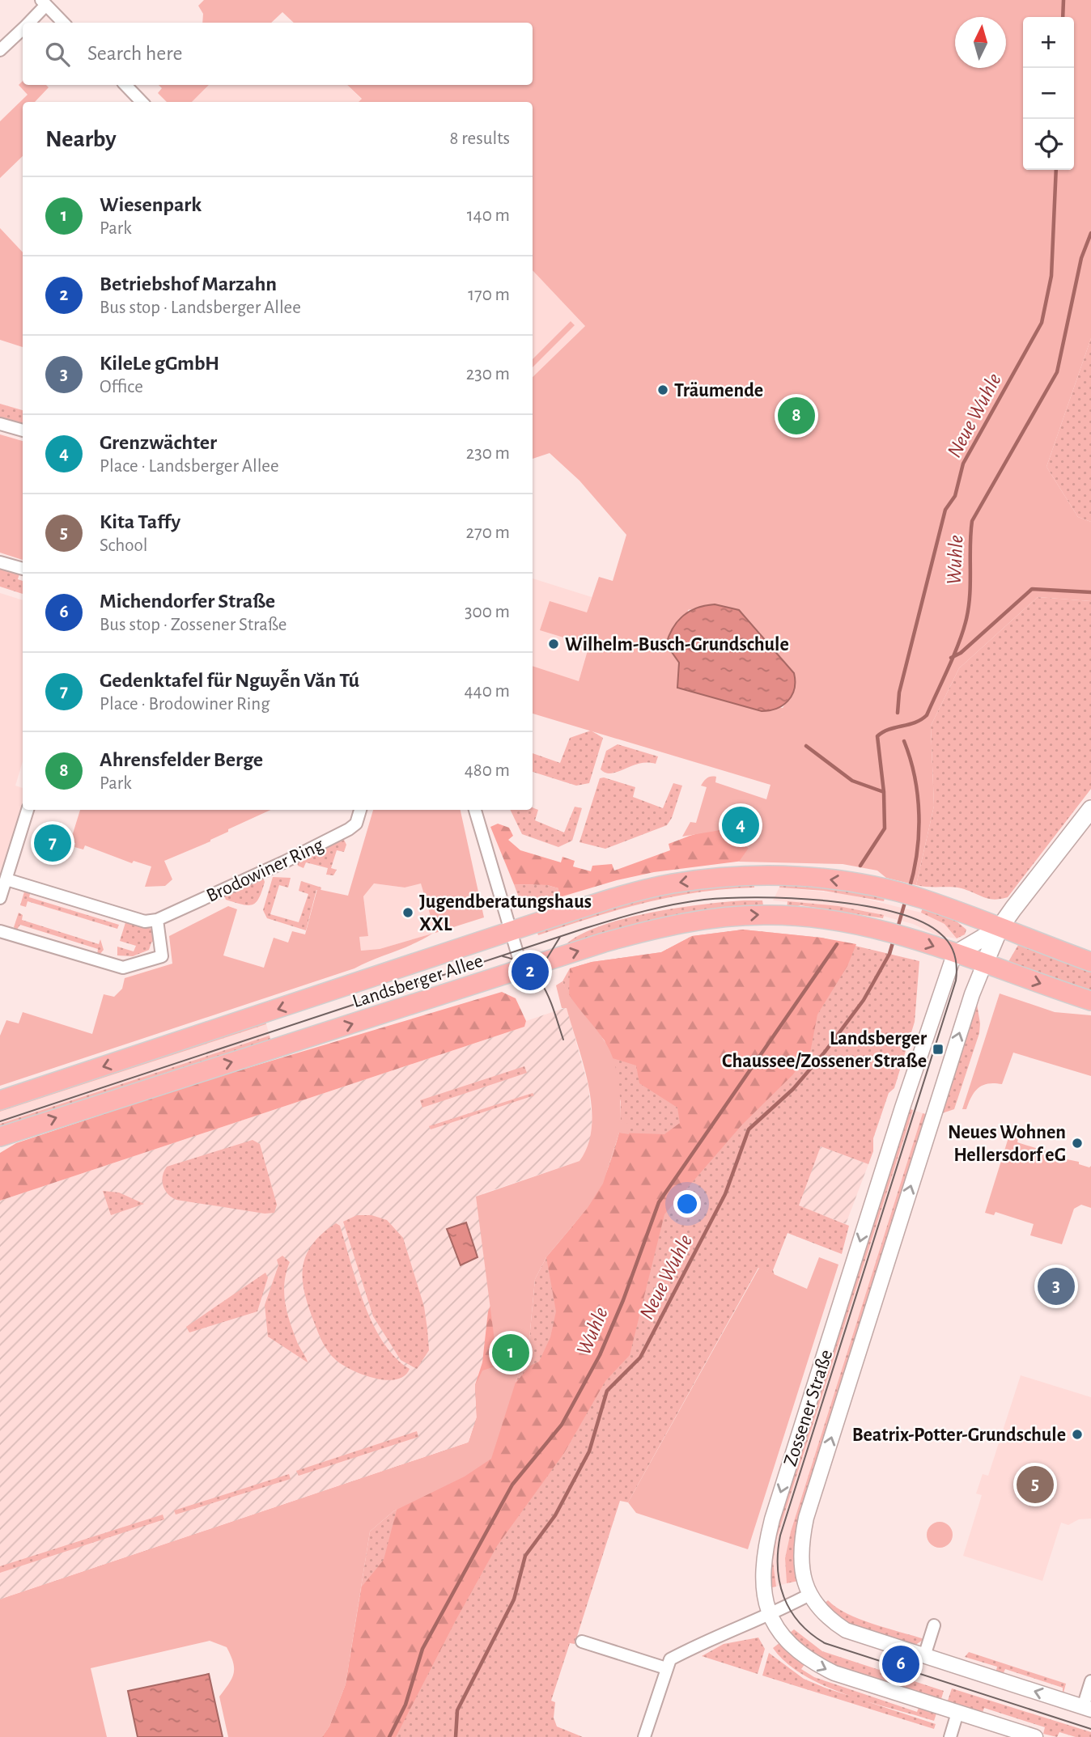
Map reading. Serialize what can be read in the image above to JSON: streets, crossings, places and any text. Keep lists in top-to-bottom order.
{
  "streets": {
    "main road": ["Landsberger Allee", "Zossener Straße"],
    "street": ["Brodowiner Ring"]
  },
  "crossings": [
    ["Landsberger Allee", "Zossener Straße"]
  ],
  "water": ["Neue Wuhle", "Wuhle"],
  "places": {
    "other": [
      "Träumende",
      "Wilhelm-Busch-Grundschule",
      "Jugendberatungshaus XXL",
      "Neues Wohnen Hellersdorf eG",
      "Beatrix-Potter-Grundschule"
    ],
    "transit": ["Landsberger Chaussee/Zossener Straße"]
  },
  "north": "top",
  "page": {
    "map_buttons": ["+", "−"],
    "search": "Search here",
    "heading": ["Nearby", "8 results"],
    "list": [
      {
        "mark": "1",
        "name": "Wiesenpark",
        "note": "Park",
        "value": "140 m"
      },
      {
        "mark": "2",
        "name": "Betriebshof Marzahn",
        "note": "Bus stop · Landsberger Allee",
        "value": "170 m"
      },
      {
        "mark": "3",
        "name": "KileLe gGmbH",
        "note": "Office",
        "value": "230 m"
      },
      {
        "mark": "4",
        "name": "Grenzwächter",
        "note": "Place · Landsberger Allee",
        "value": "230 m"
      },
      {
        "mark": "5",
        "name": "Kita Taffy",
        "note": "School",
        "value": "270 m"
      },
      {
        "mark": "6",
        "name": "Michendorfer Straße",
        "note": "Bus stop · Zossener Straße",
        "value": "300 m"
      },
      {
        "mark": "7",
        "name": "Gedenktafel für Nguyễn Văn Tú",
        "note": "Place · Brodowiner Ring",
        "value": "440 m"
      },
      {
        "mark": "8",
        "name": "Ahrensfelder Berge",
        "note": "Park",
        "value": "480 m"
      }
    ],
    "pins": [
      "8",
      "4",
      "7",
      "2",
      "3",
      "1",
      "5",
      "6"
    ]
  }
}
